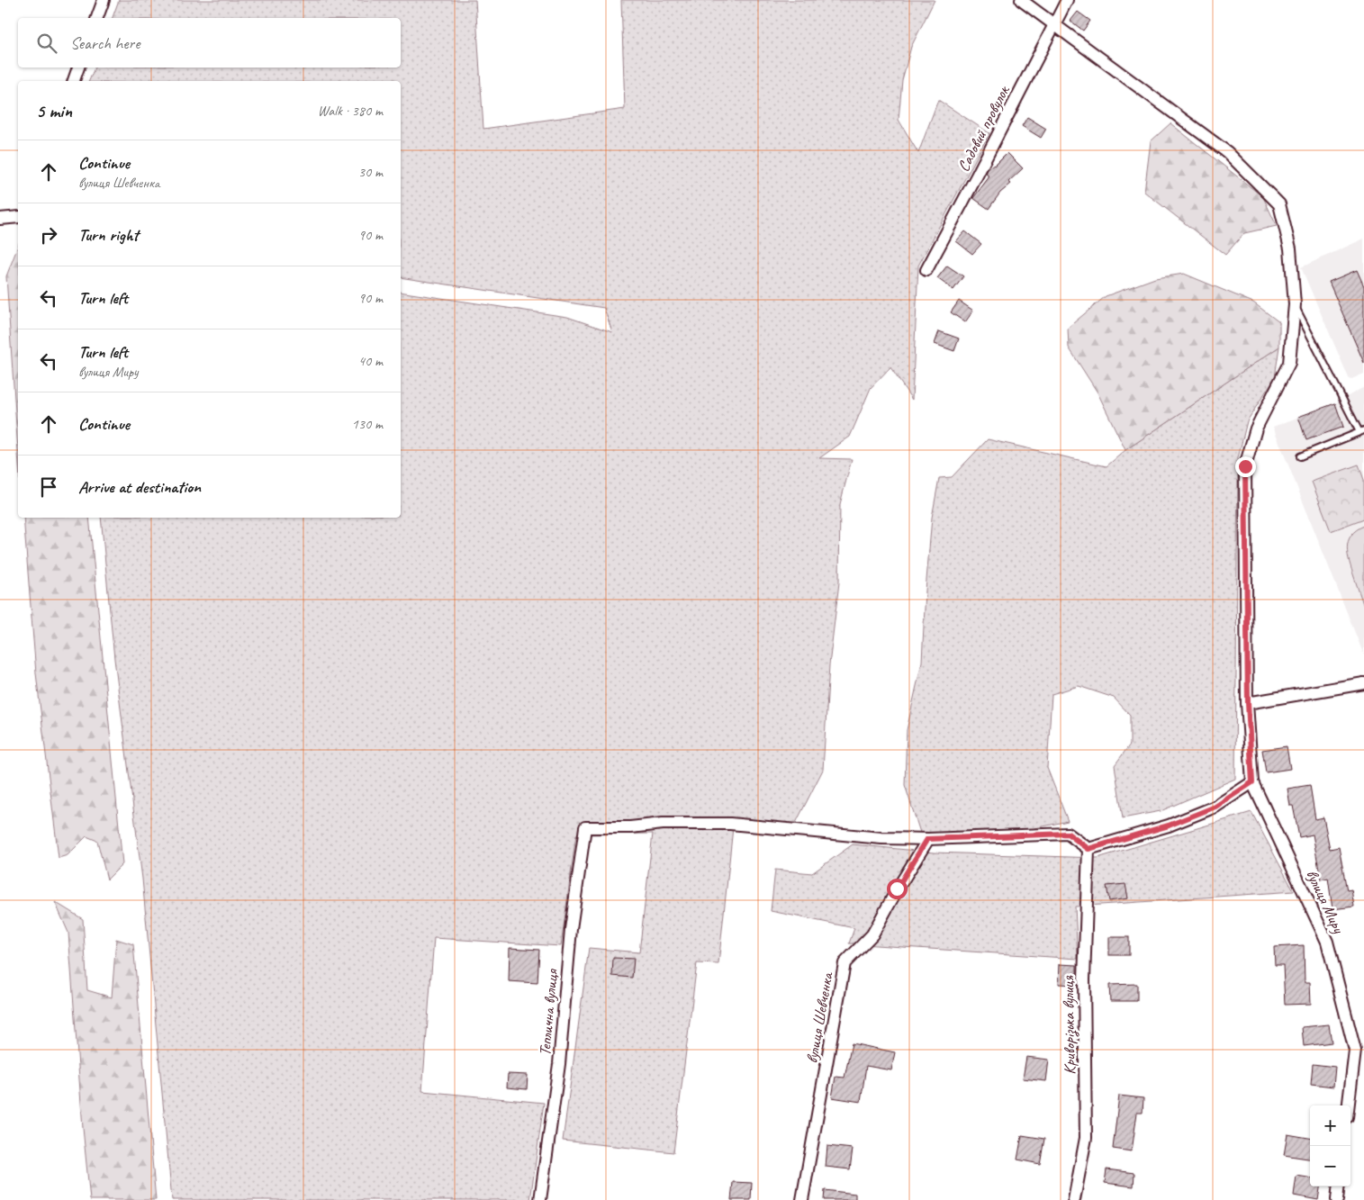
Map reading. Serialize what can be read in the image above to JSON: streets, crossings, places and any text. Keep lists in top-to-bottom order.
{
  "streets": {
    "street": [
      "Садовий провулок",
      "вулиця Миру",
      "Теплична вулиця",
      "вулиця Шевченка",
      "Криворізька вулиця"
    ]
  },
  "crossings": [
    ["Садовий провулок", "вулиця Миру"],
    ["Теплична вулиця", "вулиця Шевченка"]
  ],
  "page": {
    "search": "Search here",
    "heading": ["5 min", "Walk · 380 m"],
    "list": [
      ["Continue", "вулиця Шевченка", "30 m"],
      ["Turn right", "90 m"],
      ["Turn left", "90 m"],
      ["Turn left", "вулиця Миру", "40 m"],
      ["Continue", "130 m"],
      "Arrive at destination"
    ],
    "map_buttons": ["+", "−"]
  }
}
